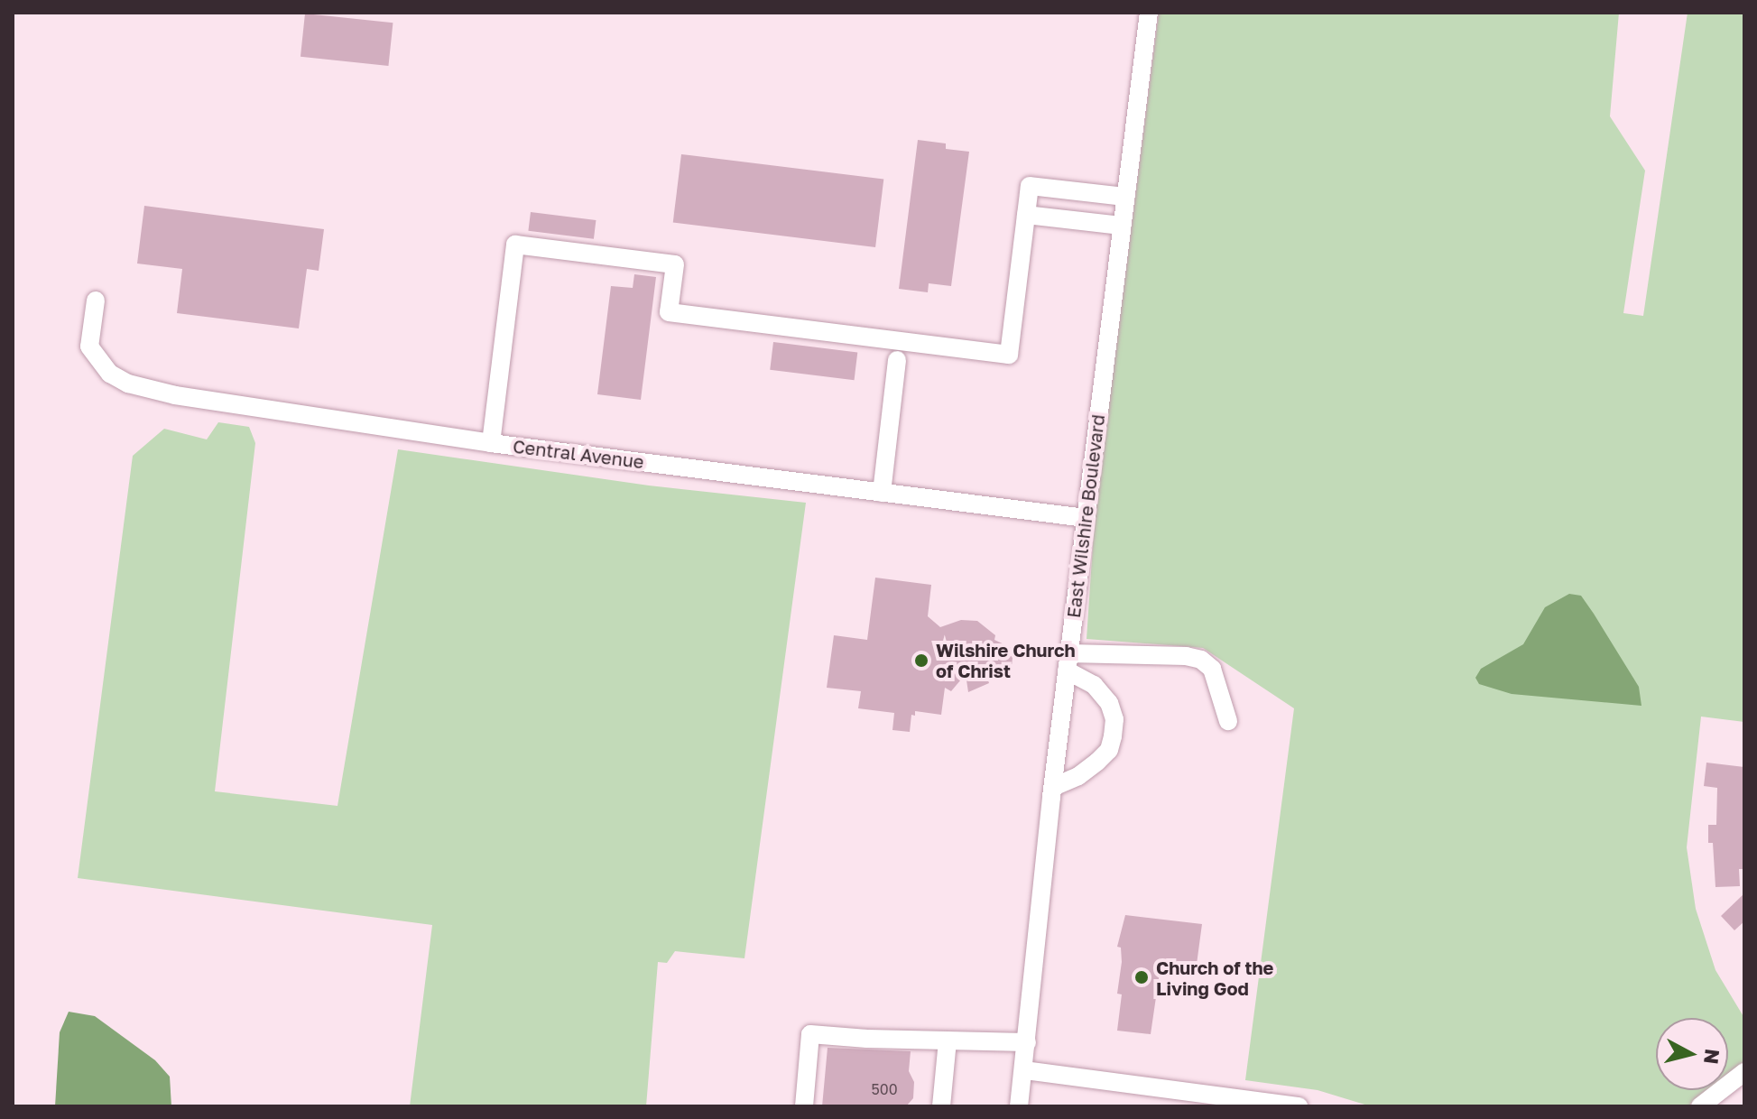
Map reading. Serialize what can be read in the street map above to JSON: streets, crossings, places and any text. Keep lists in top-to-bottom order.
{
  "streets": {
    "street": ["Central Avenue", "East Wilshire Boulevard"]
  },
  "crossings": [
    ["Central Avenue", "East Wilshire Boulevard"]
  ],
  "places": ["Wilshire Church of Christ", "Church of the Living God"],
  "house_numbers": ["500"],
  "north": "right"
}
